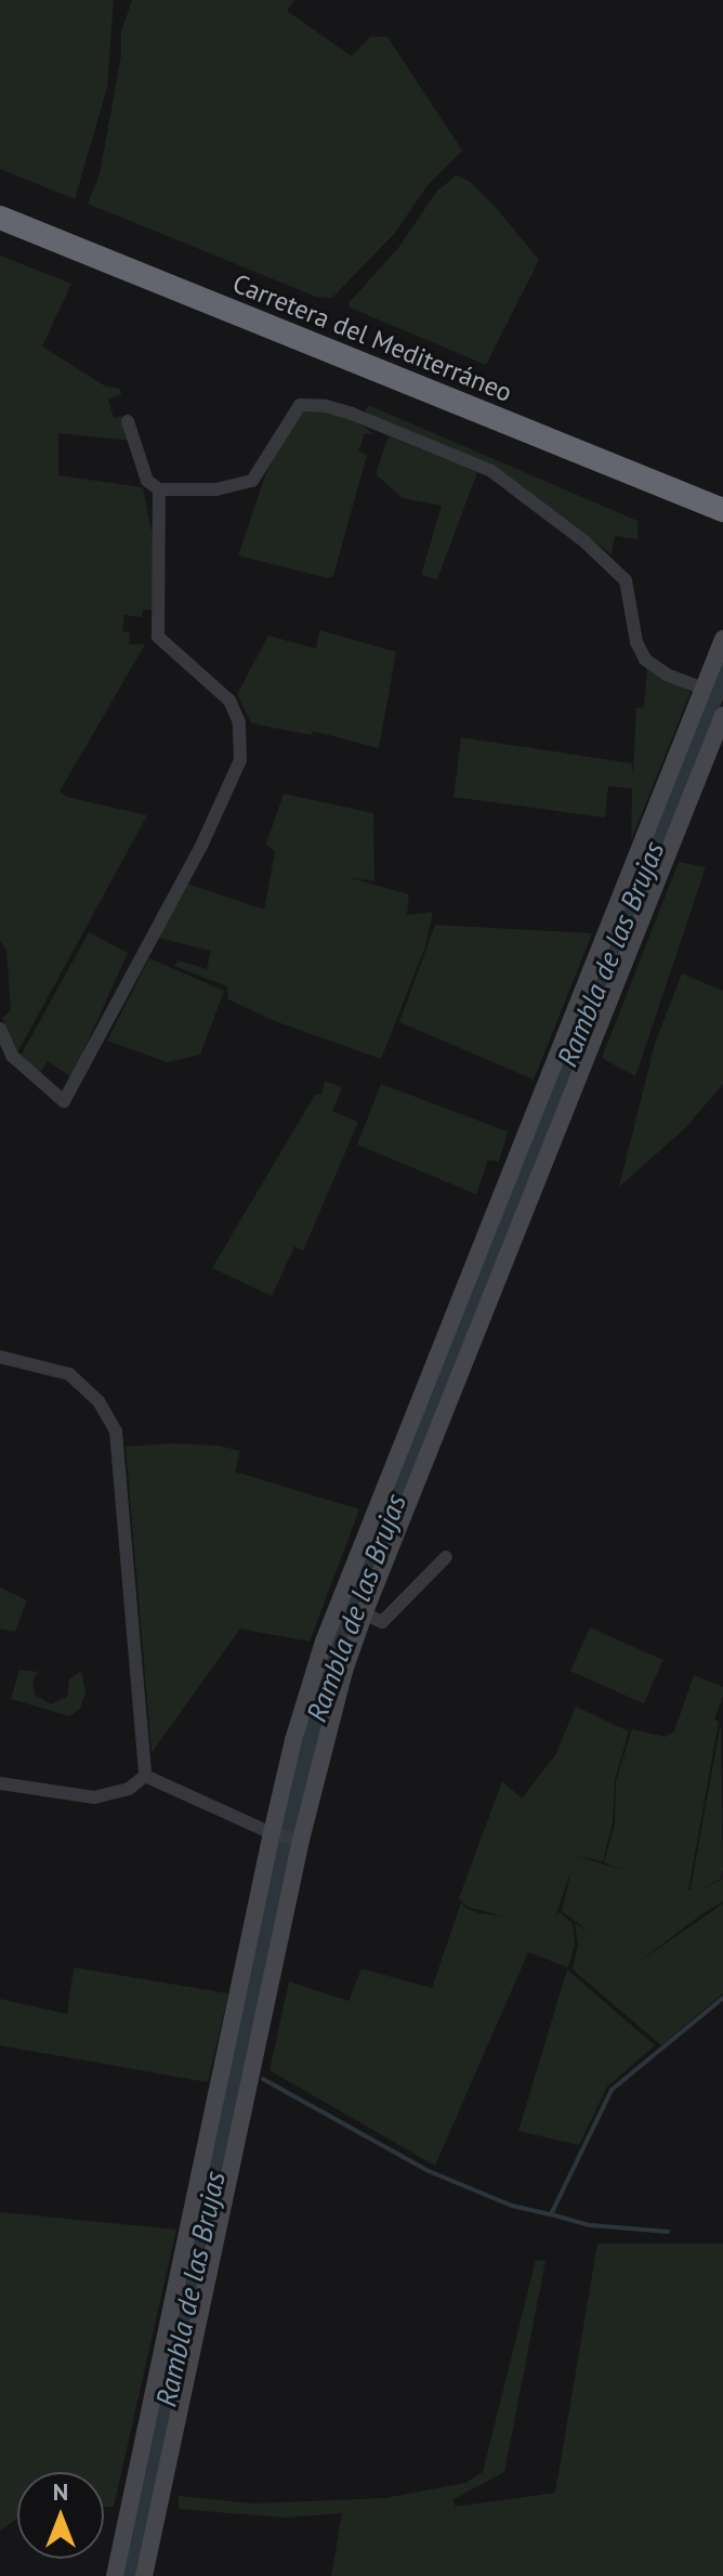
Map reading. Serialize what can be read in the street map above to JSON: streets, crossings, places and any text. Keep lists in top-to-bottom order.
{
  "streets": {
    "highway": ["Carretera del Mediterráneo"]
  },
  "water": ["Rambla de las Brujas"],
  "north": "top"
}
